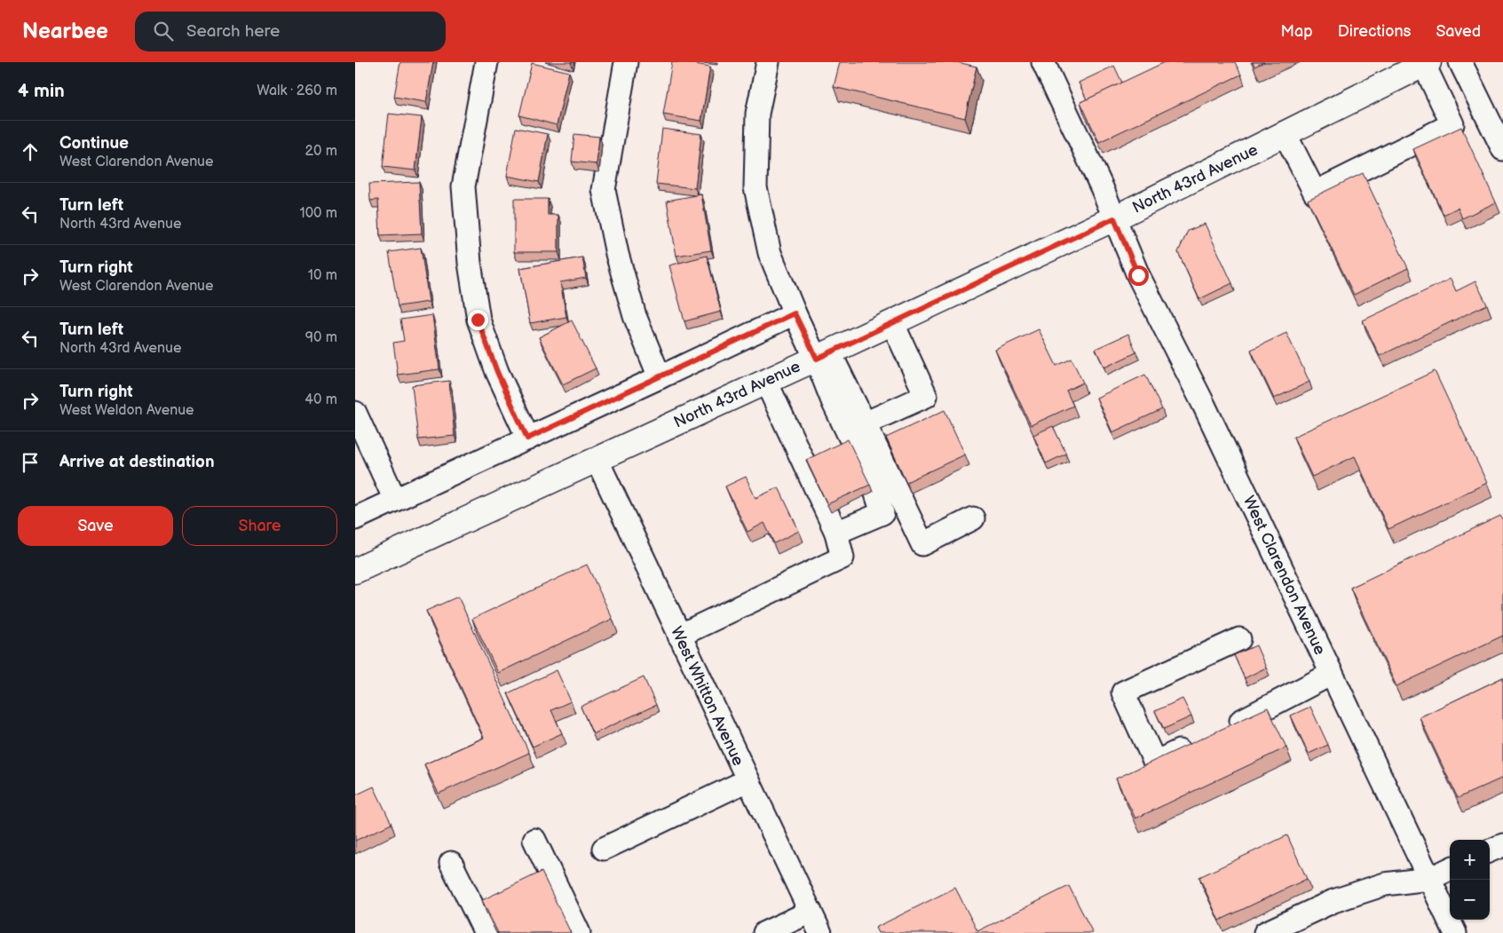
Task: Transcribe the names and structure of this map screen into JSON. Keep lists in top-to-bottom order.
{
  "streets": {
    "main road": ["North 43rd Avenue"],
    "street": ["West Clarendon Avenue", "West Whitton Avenue"]
  },
  "crossings": [
    ["North 43rd Avenue", "West Clarendon Avenue"],
    ["North 43rd Avenue", "West Whitton Avenue"]
  ],
  "page": {
    "header": "Nearbee",
    "search": "Search here",
    "nav": ["Map", "Directions", "Saved"],
    "heading": ["4 min", "Walk · 260 m"],
    "list": [
      ["Continue", "West Clarendon Avenue", "20 m"],
      ["Turn left", "North 43rd Avenue", "100 m"],
      ["Turn right", "West Clarendon Avenue", "10 m"],
      ["Turn left", "North 43rd Avenue", "90 m"],
      ["Turn right", "West Weldon Avenue", "40 m"],
      "Arrive at destination"
    ],
    "buttons": ["Save", "Share"],
    "map_buttons": ["+", "−"]
  }
}
